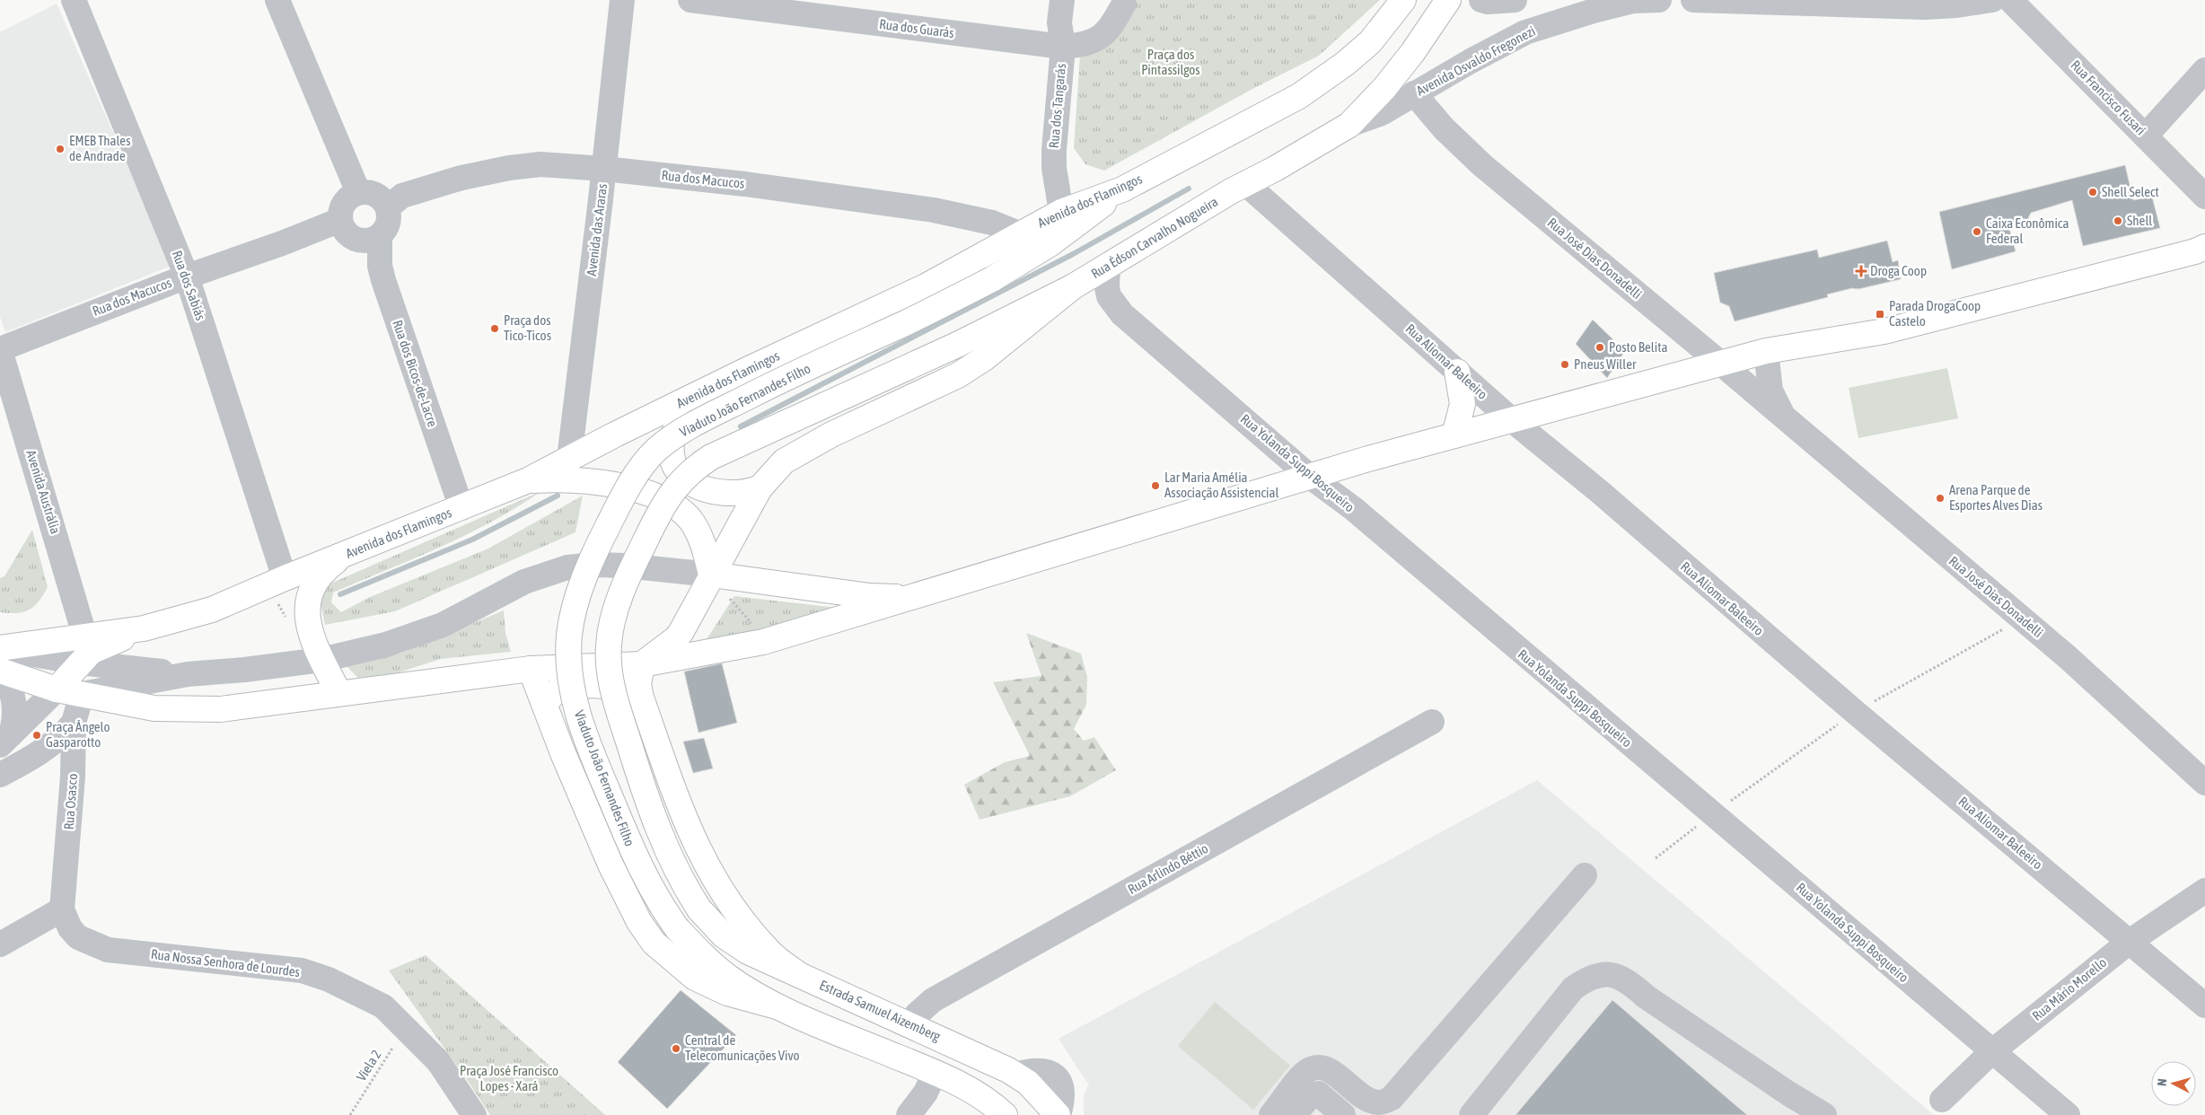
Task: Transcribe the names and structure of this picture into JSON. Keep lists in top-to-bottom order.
{
  "streets": {
    "main road": [
      "Avenida dos Flamingos",
      "Rua Édson Carvalho Nogueira",
      "Viaduto João Fernandes Filho",
      "Estrada Samuel Aizemberg"
    ],
    "street": [
      "Rua dos Guarás",
      "Avenida Osvaldo Fregonezi",
      "Rua Francisco Fusari",
      "Rua dos Tangarás",
      "Rua dos Macucos",
      "Avenida das Araras",
      "Rua José Dias Donadelli",
      "Rua dos Sabiás",
      "Rua Aliomar Baleeiro",
      "Rua dos Bicos-de-Lacre",
      "Rua Yolanda Suppi Bosqueiro",
      "Avenida Austrália",
      "Rua Osasco",
      "Rua Arlindo Béttio",
      "Rua Nossa Senhora de Lourdes",
      "Rua Mário Morello"
    ],
    "path": ["Viela 2"]
  },
  "crossings": [
    ["Rua dos Guarás", "Rua dos Tangarás"],
    ["Avenida Osvaldo Fregonezi", "Rua Édson Carvalho Nogueira"],
    ["Avenida Osvaldo Fregonezi", "Rua José Dias Donadelli"],
    ["Rua dos Tangarás", "Avenida dos Flamingos"],
    ["Rua dos Macucos", "Avenida dos Flamingos"],
    ["Rua dos Macucos", "Avenida das Araras"],
    ["Rua dos Macucos", "Rua dos Sabiás"],
    ["Rua dos Macucos", "Rua dos Bicos-de-Lacre"],
    ["Rua dos Macucos", "Avenida Austrália"],
    ["Avenida dos Flamingos", "Avenida das Araras"],
    ["Avenida dos Flamingos", "Rua dos Sabiás"],
    ["Avenida dos Flamingos", "Rua dos Bicos-de-Lacre"],
    ["Avenida dos Flamingos", "Viaduto João Fernandes Filho"],
    ["Avenida dos Flamingos", "Avenida Austrália"],
    ["Rua Édson Carvalho Nogueira", "Rua Aliomar Baleeiro"],
    ["Rua Édson Carvalho Nogueira", "Rua Yolanda Suppi Bosqueiro"],
    ["Rua Édson Carvalho Nogueira", "Estrada Samuel Aizemberg"],
    ["Rua Aliomar Baleeiro", "Rua Mário Morello"],
    ["Rua Yolanda Suppi Bosqueiro", "Rua Mário Morello"],
    ["Rua Osasco", "Rua Nossa Senhora de Lourdes"],
    ["Rua Arlindo Béttio", "Estrada Samuel Aizemberg"],
    ["Rua Nossa Senhora de Lourdes", "Viela 2"]
  ],
  "parks": ["Praça dos Pintassilgos", "Praça José Francisco Lopes - Xará"],
  "places": {
    "other": [
      "EMEB Thales de Andrade",
      "Shell Select",
      "Shell",
      "Caixa Econômica Federal",
      "Praça dos Tico-Ticos",
      "Posto Belita",
      "Pneus Willer",
      "Lar Maria Amélia Associação Assistencial",
      "Arena Parque de Esportes Alves Dias",
      "Praça Ângelo Gasparotto",
      "Central de Telecomunicações Vivo"
    ],
    "health": ["Droga Coop"],
    "transit": ["Parada DrogaCoop Castelo"]
  },
  "north": "left"
}
